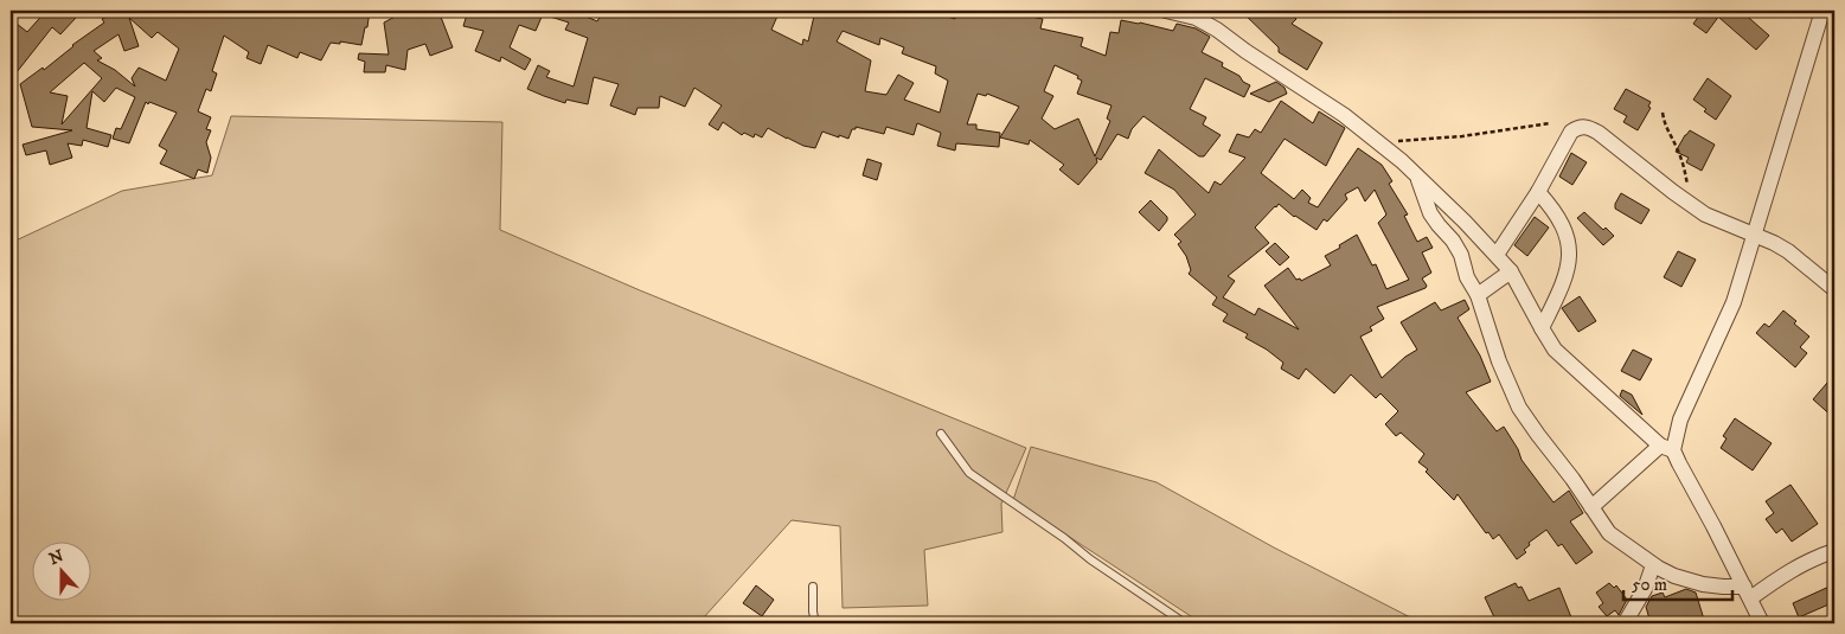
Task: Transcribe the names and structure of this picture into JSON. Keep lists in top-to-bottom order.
{
  "scale_bar": "50 m",
  "north": "top"
}
